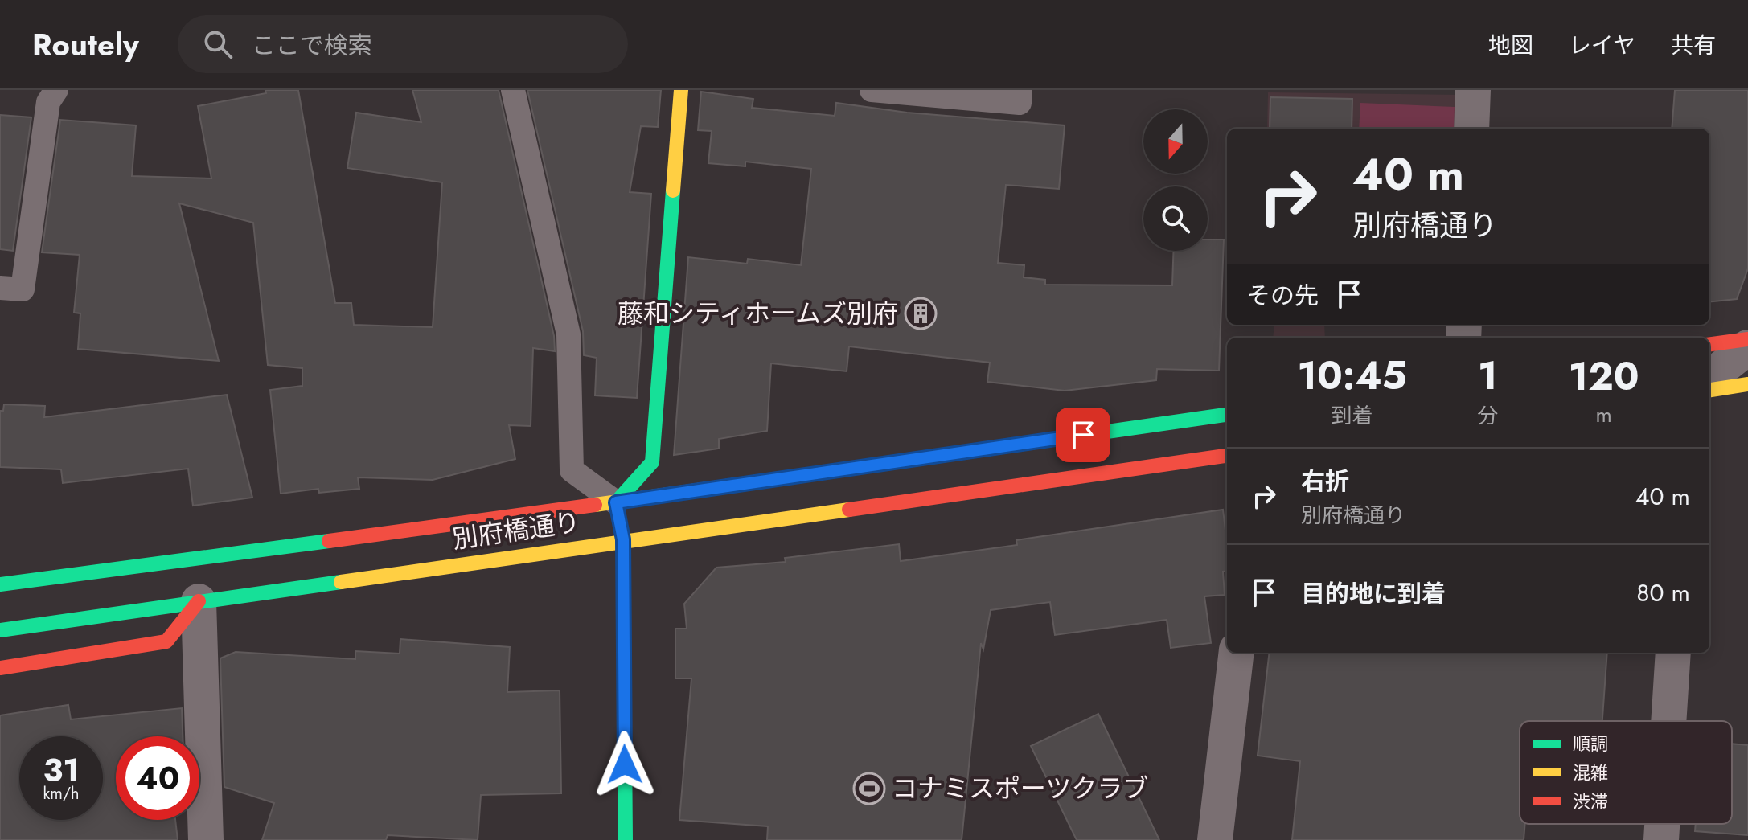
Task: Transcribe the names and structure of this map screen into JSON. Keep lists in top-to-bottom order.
{
  "streets": {
    "main road": ["別府橋通り"]
  },
  "places": {
    "building": ["藤和シティホームズ別府"],
    "sports": ["コナミスポーツクラブ"]
  },
  "legend": ["順調", "混雑", "渋滞"],
  "north": "bottom",
  "page": {
    "header": "Routely",
    "search": "ここで検索",
    "nav": ["地図", "レイヤ", "共有"],
    "turn": ["40 m", "別府橋通り"],
    "then": "その先",
    "eta": [
      "10:45",
      "到着",
      "1",
      "分",
      "120",
      "m"
    ],
    "list": [
      {
        "name": "右折",
        "note": "別府橋通り",
        "value": "40 m"
      },
      {
        "name": "目的地に到着",
        "value": "80 m"
      }
    ],
    "speed": "31 km/h",
    "limit": "40"
  }
}
